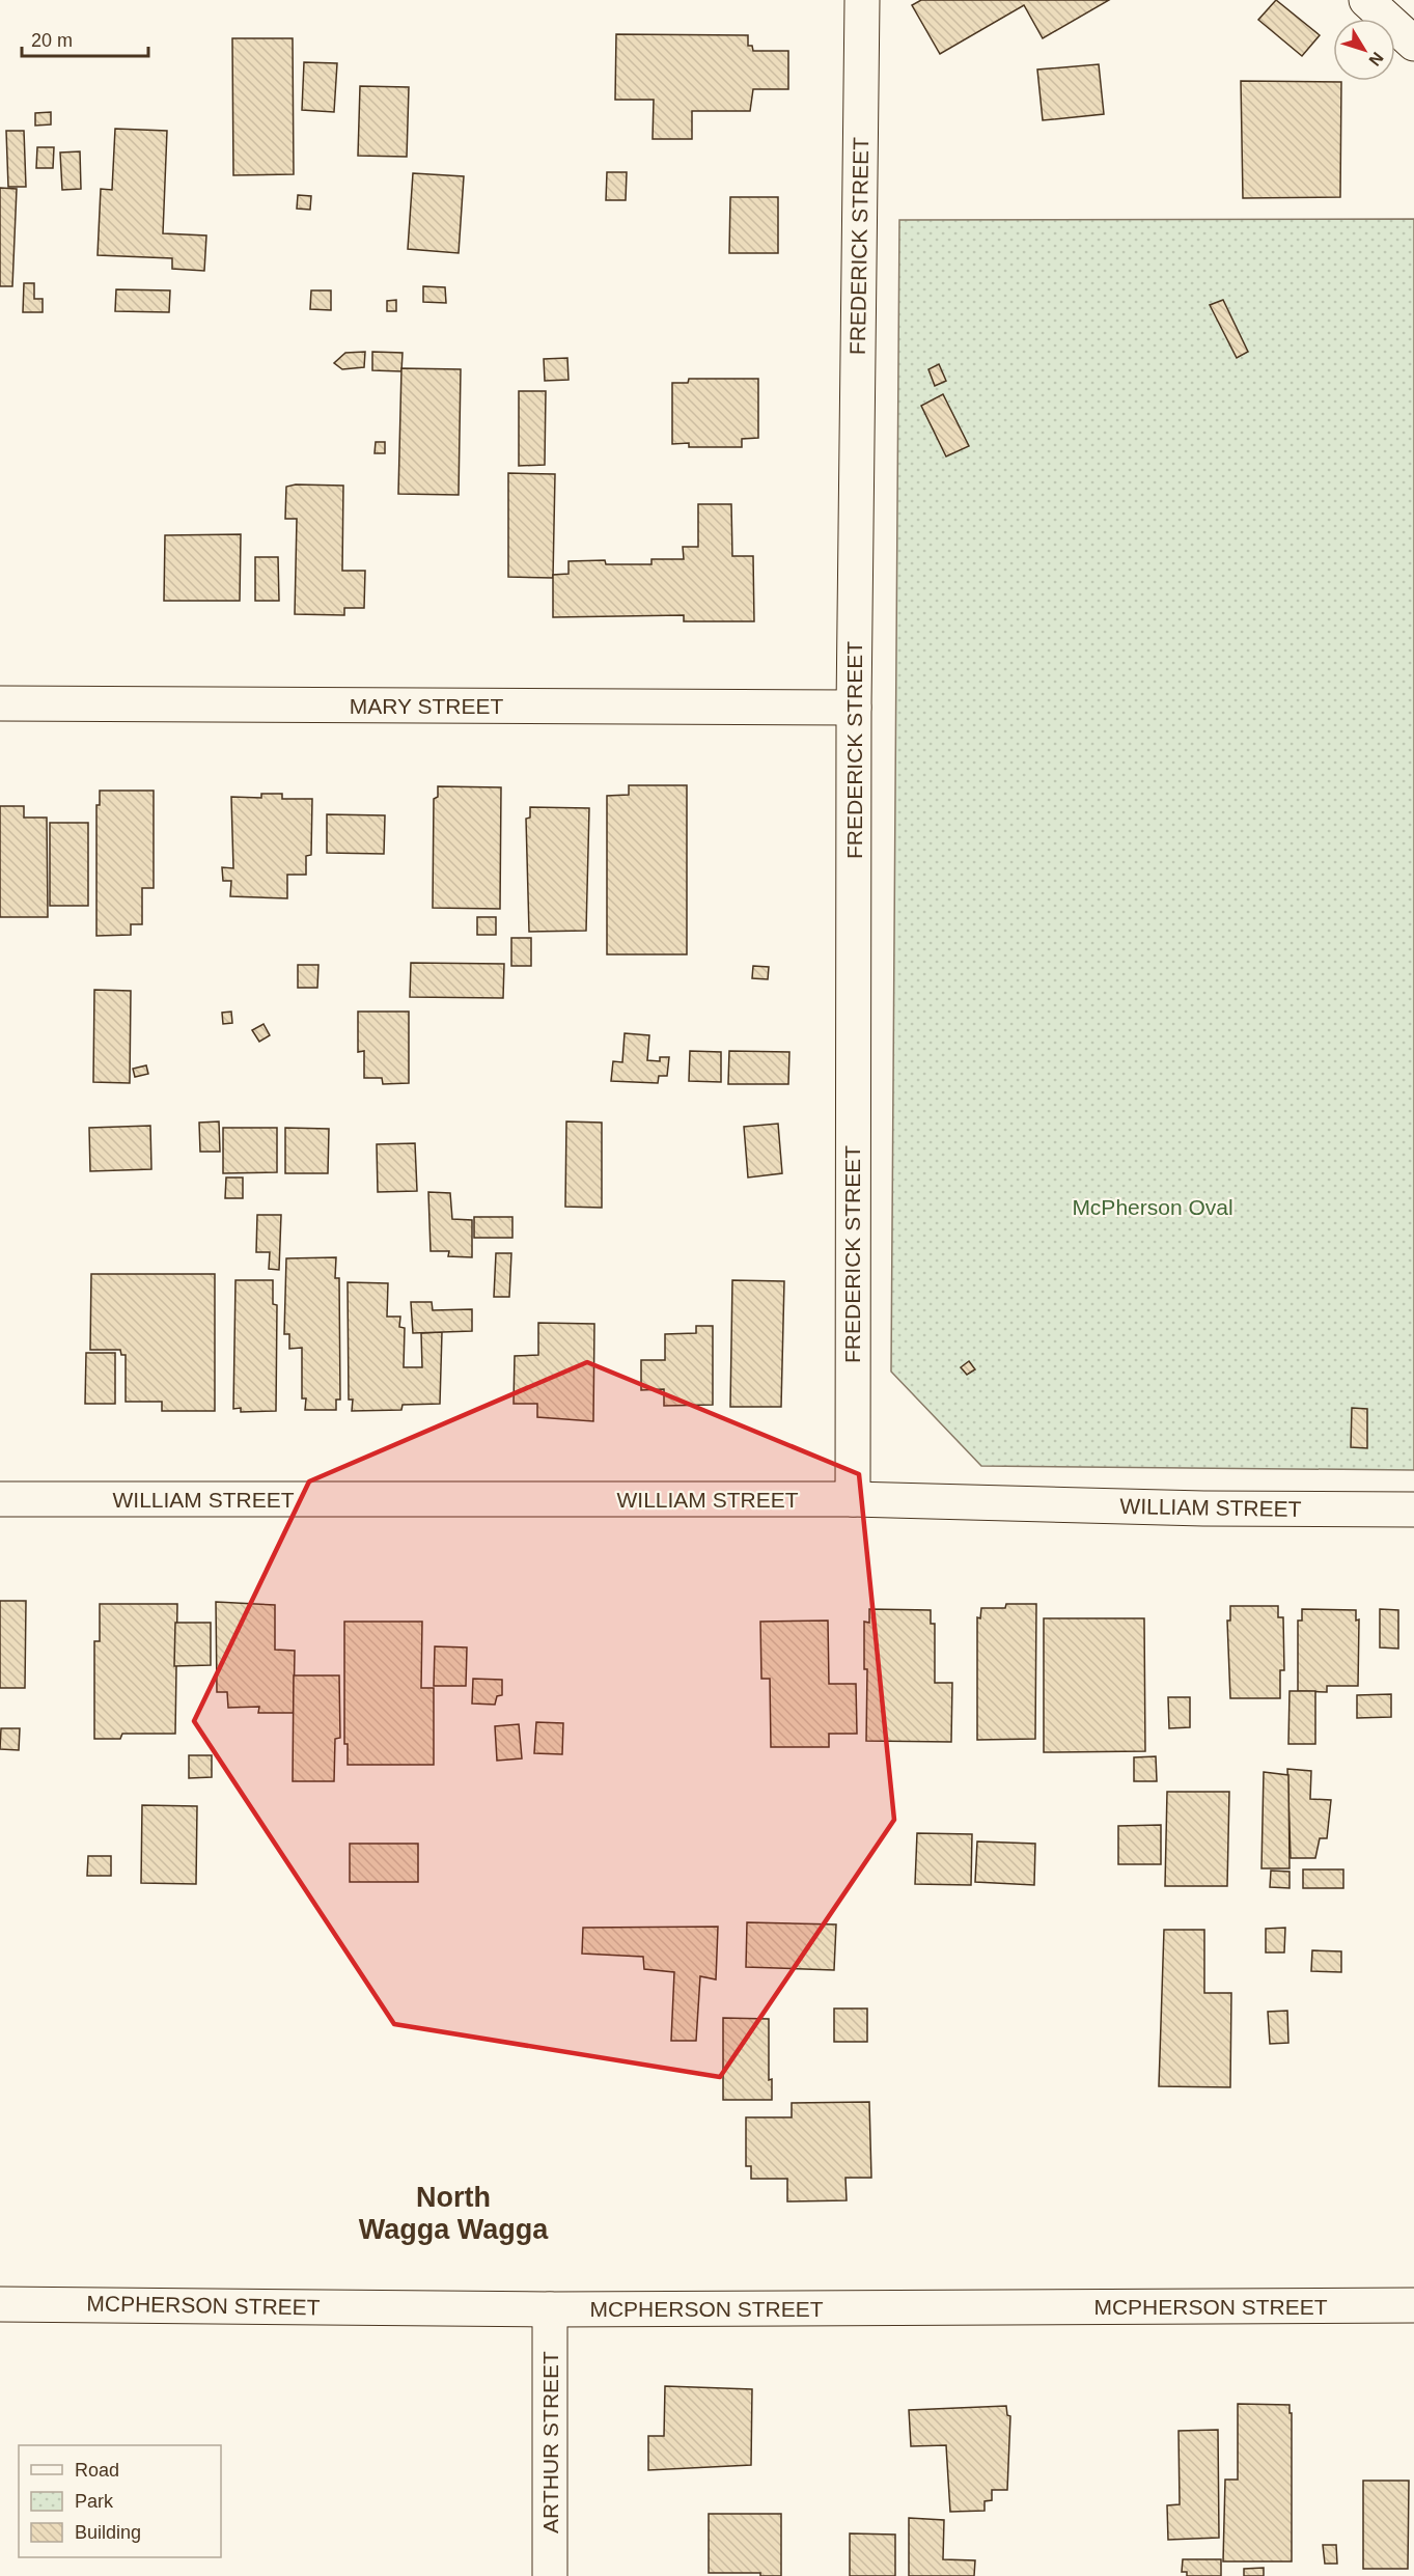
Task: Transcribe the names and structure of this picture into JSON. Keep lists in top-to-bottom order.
{
  "streets": {
    "street": [
      "FREDERICK STREET",
      "MARY STREET",
      "WILLIAM STREET",
      "MCPHERSON STREET",
      "ARTHUR STREET"
    ]
  },
  "crossings": [
    ["FREDERICK STREET", "MARY STREET"],
    ["FREDERICK STREET", "WILLIAM STREET"],
    ["MCPHERSON STREET", "ARTHUR STREET"]
  ],
  "districts": ["North Wagga Wagga"],
  "parks": ["McPherson Oval"],
  "legend": ["Road", "Park", "Building"],
  "scale_bar": "20 m",
  "north": "bottom right"
}
